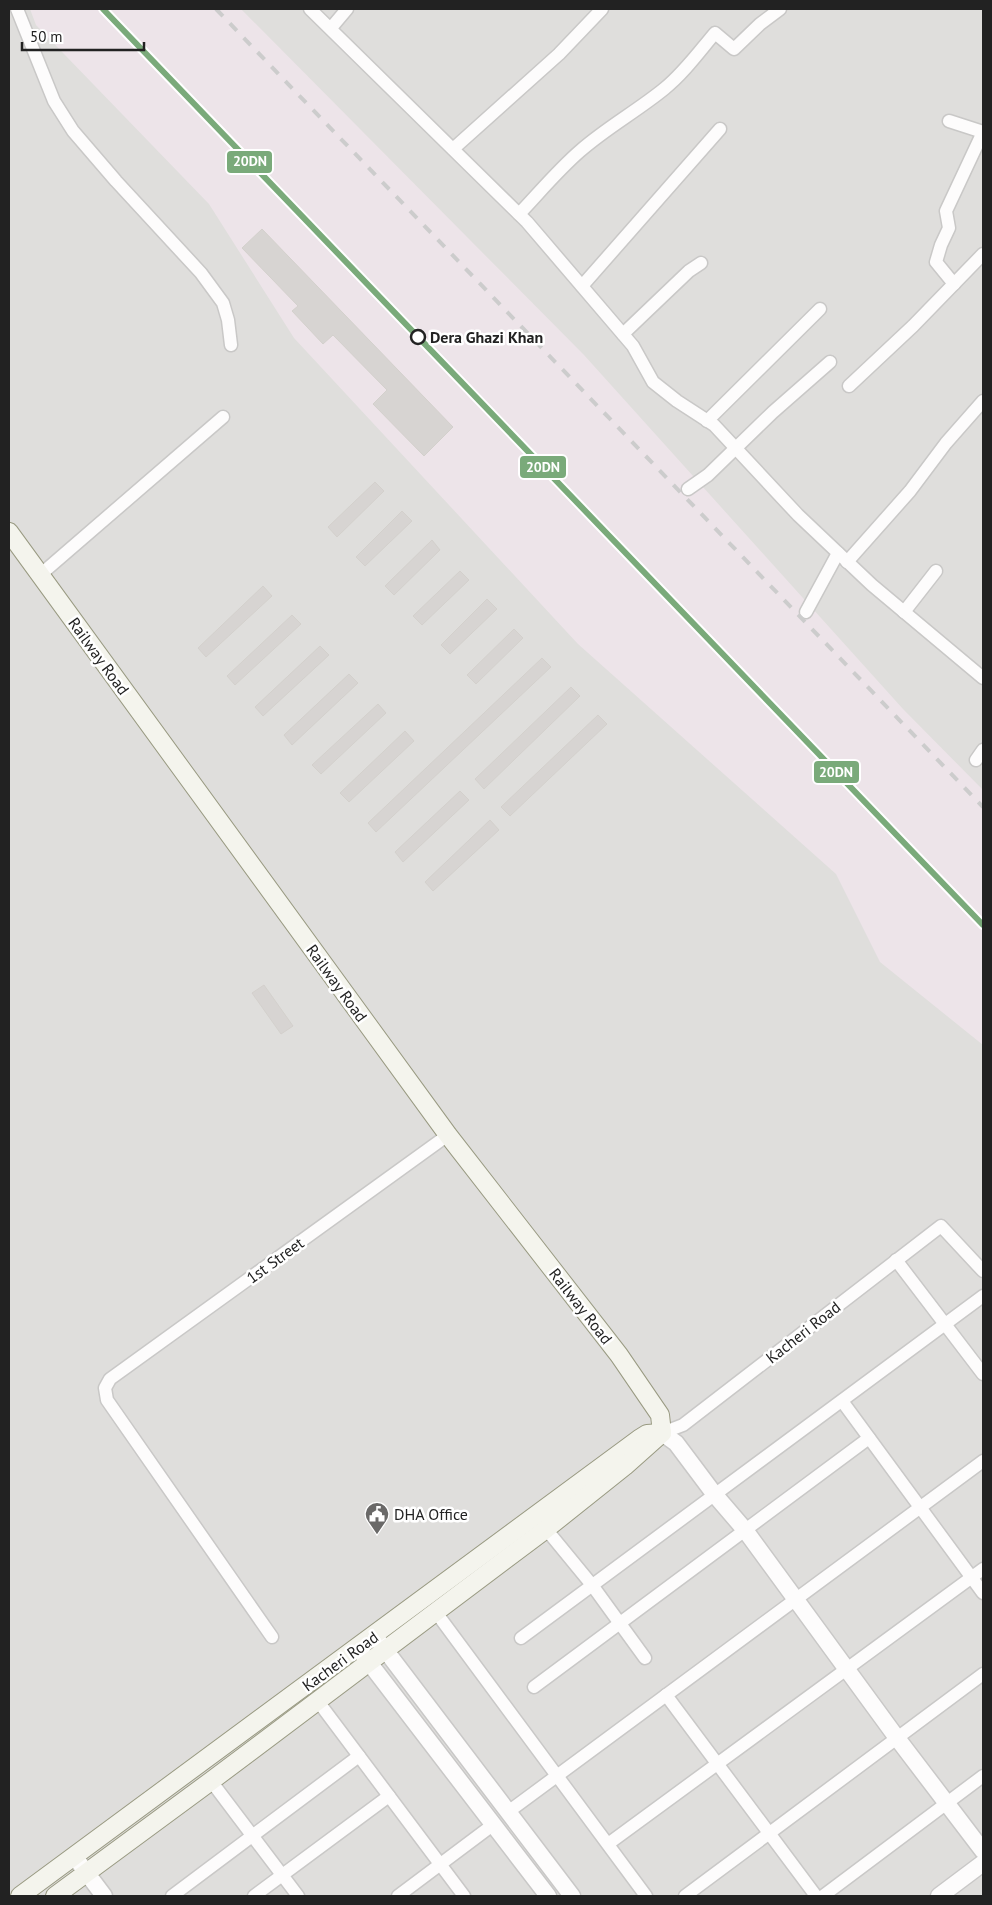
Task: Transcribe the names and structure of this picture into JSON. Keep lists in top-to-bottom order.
{
  "streets": {
    "main road": ["Railway Road", "Kacheri Road"],
    "street": ["1st Street"]
  },
  "crossings": [
    ["Railway Road", "1st Street"],
    ["Railway Road", "Kacheri Road"]
  ],
  "places": {
    "other": ["Dera Ghazi Khan"],
    "public building": ["DHA Office"]
  },
  "lines": ["transit line 20DN"],
  "scale_bar": "50 m"
}
